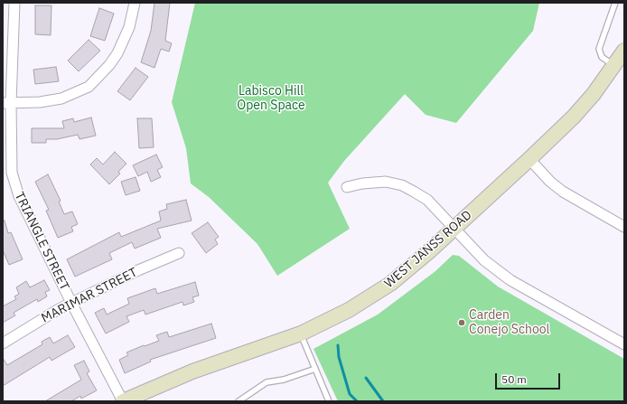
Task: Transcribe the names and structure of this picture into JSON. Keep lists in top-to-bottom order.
{
  "streets": {
    "main road": ["WEST JANSS ROAD"],
    "street": ["TRIANGLE STREET", "MARIMAR STREET"]
  },
  "crossings": [
    ["TRIANGLE STREET", "WEST JANSS ROAD"],
    ["TRIANGLE STREET", "MARIMAR STREET"]
  ],
  "parks": ["Labisco Hill Open Space"],
  "places": ["Carden Conejo School"],
  "scale_bar": "50 m"
}
